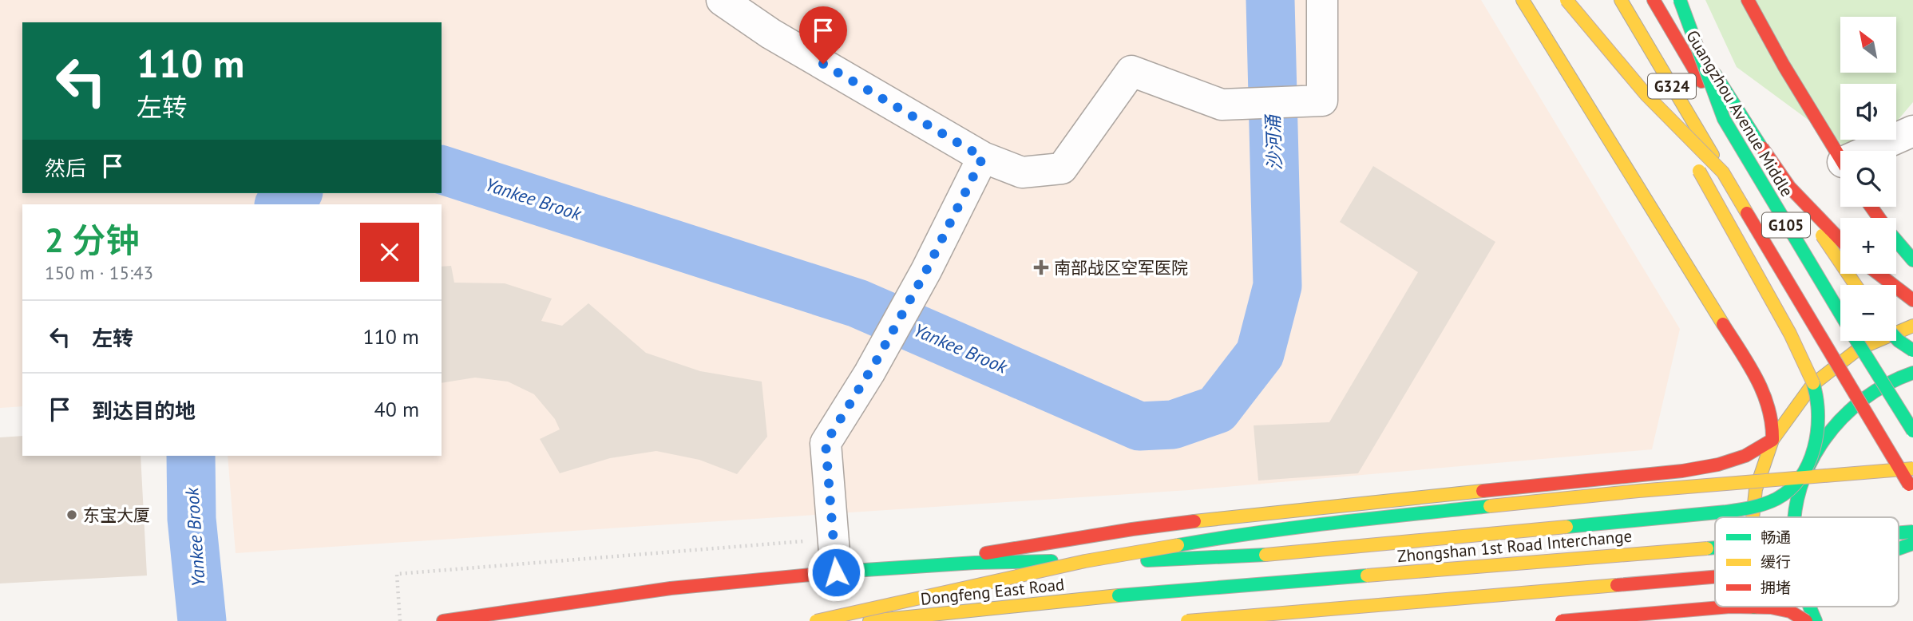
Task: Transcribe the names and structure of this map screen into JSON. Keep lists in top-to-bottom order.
{
  "streets": {
    "main road": [
      "G324",
      "Guangzhou Avenue Middle",
      "G105",
      "Zhongshan 1st Road Interchange",
      "Dongfeng East Road"
    ]
  },
  "crossings": [
    ["G324", "G105"],
    ["Guangzhou Avenue Middle", "G105"],
    ["Zhongshan 1st Road Interchange", "Dongfeng East Road"]
  ],
  "water": ["沙河涌", "Yankee Brook"],
  "places": {
    "health": ["南部战区空军医院"],
    "other": ["东宝大厦"]
  },
  "legend": ["畅通", "缓行", "拥堵"],
  "north": "top left",
  "page": {
    "map_buttons": ["+", "−"],
    "turn": ["110 m", "左转"],
    "then": "然后",
    "heading": ["2 分钟", "150 m · 15:43"],
    "list": [
      {
        "name": "左转",
        "value": "110 m"
      },
      {
        "name": "到达目的地",
        "value": "40 m"
      }
    ]
  }
}
